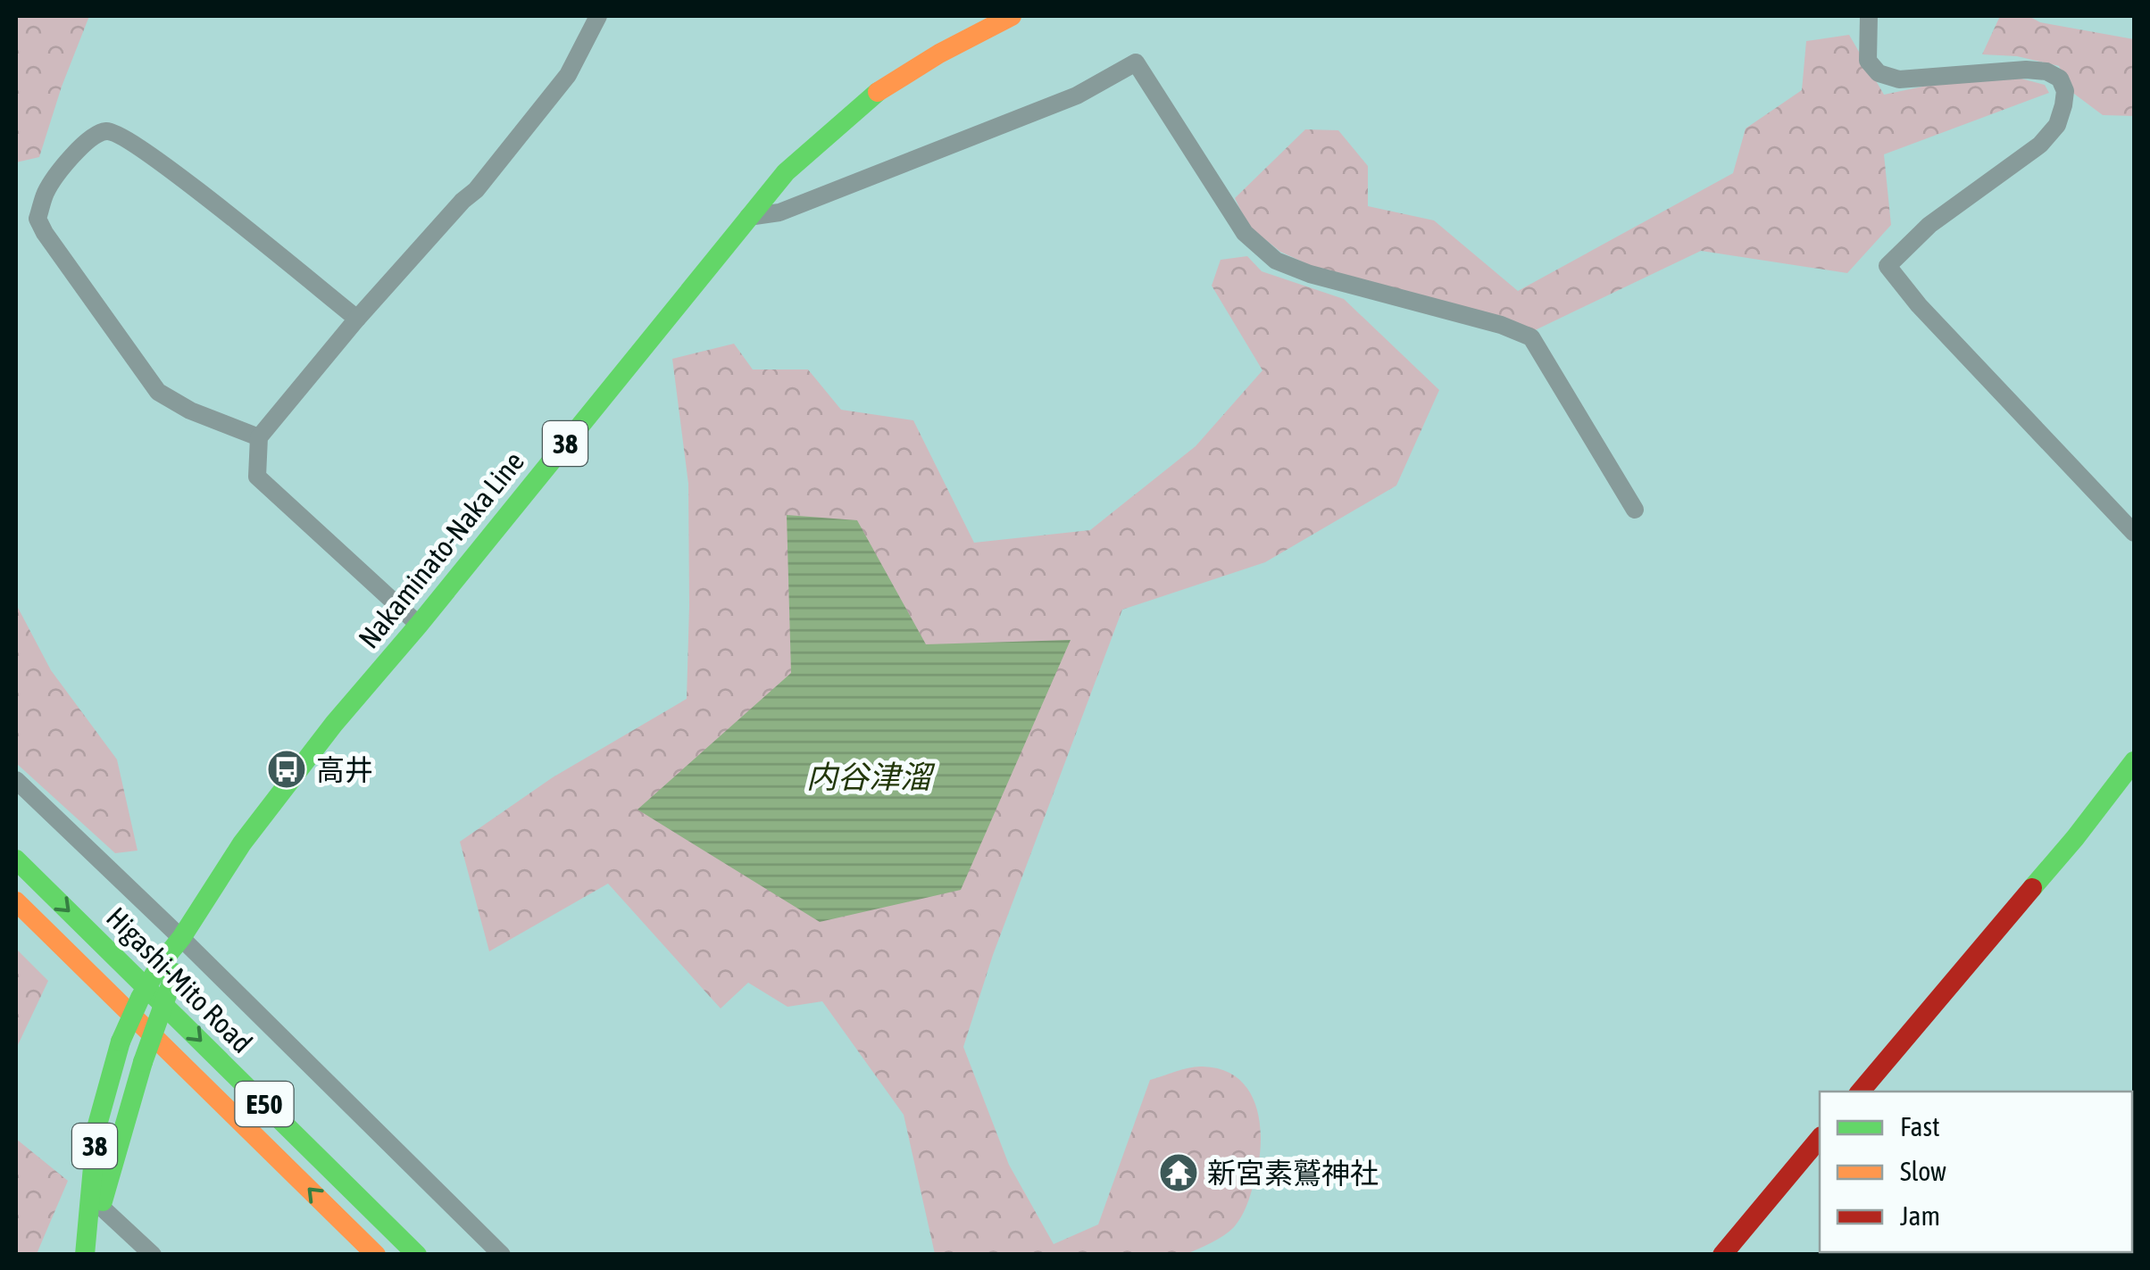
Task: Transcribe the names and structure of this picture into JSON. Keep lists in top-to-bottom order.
{
  "streets": {
    "main road": [
      "38",
      "Nakaminato-Naka Line",
      "Higashi-Mito Road",
      "E50"
    ]
  },
  "water": ["内谷津溜"],
  "places": {
    "bus stop": ["高井"],
    "temple": ["新宮素鷲神社"]
  },
  "legend": ["Fast", "Slow", "Jam"]
}
